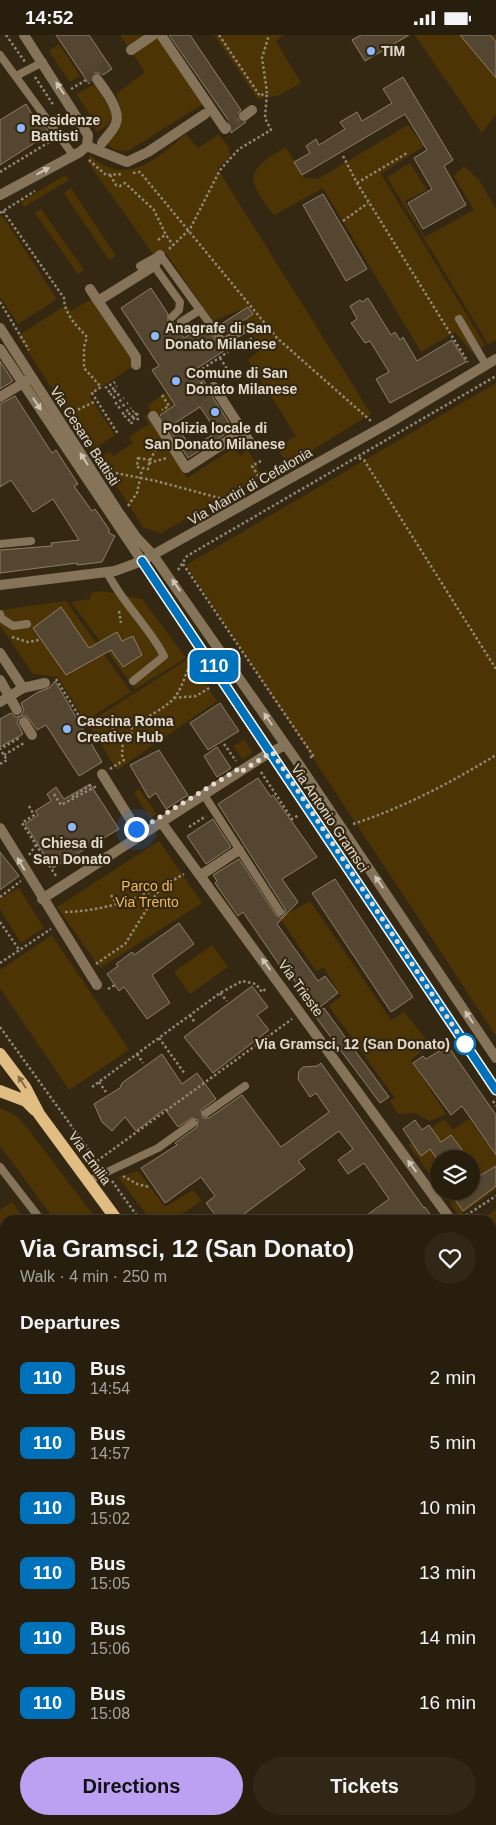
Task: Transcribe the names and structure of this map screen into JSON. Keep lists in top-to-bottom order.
{
  "streets": {
    "main road": ["Via Emilia"],
    "street": [
      "Via Cesare Battisti",
      "Via Martiri di Cefalonia",
      "Via Antonio Gramsci",
      "Via Trieste"
    ]
  },
  "crossings": [
    ["Via Cesare Battisti", "Via Martiri di Cefalonia"],
    ["Via Cesare Battisti", "Via Antonio Gramsci"],
    ["Via Martiri di Cefalonia", "Via Antonio Gramsci"]
  ],
  "one_way": ["Via Trieste"],
  "parks": ["Parco di Via Trento"],
  "places": [
    "TIM",
    "Residenze Battisti",
    "Anagrafe di San Donato Milanese",
    "Comune di San Donato Milanese",
    "Polizia locale di San Donato Milanese",
    "Cascina Roma Creative Hub",
    "Chiesa di San Donato",
    "Via Gramsci, 12 (San Donato)"
  ],
  "lines": ["bus line 110"],
  "page": {
    "status": "14:52",
    "on_map": "110",
    "heading": [
      ["Via Gramsci, 12 (San Donato)", "Walk · 4 min · 250 m"],
      "Departures"
    ],
    "list": [
      {
        "mark": "110",
        "name": "Bus",
        "note": "14:54",
        "value": "2 min"
      },
      {
        "mark": "110",
        "name": "Bus",
        "note": "14:57",
        "value": "5 min"
      },
      {
        "mark": "110",
        "name": "Bus",
        "note": "15:02",
        "value": "10 min"
      },
      {
        "mark": "110",
        "name": "Bus",
        "note": "15:05",
        "value": "13 min"
      },
      {
        "mark": "110",
        "name": "Bus",
        "note": "15:06",
        "value": "14 min"
      },
      {
        "mark": "110",
        "name": "Bus",
        "note": "15:08",
        "value": "16 min"
      }
    ],
    "buttons": ["Directions", "Tickets"]
  }
}
